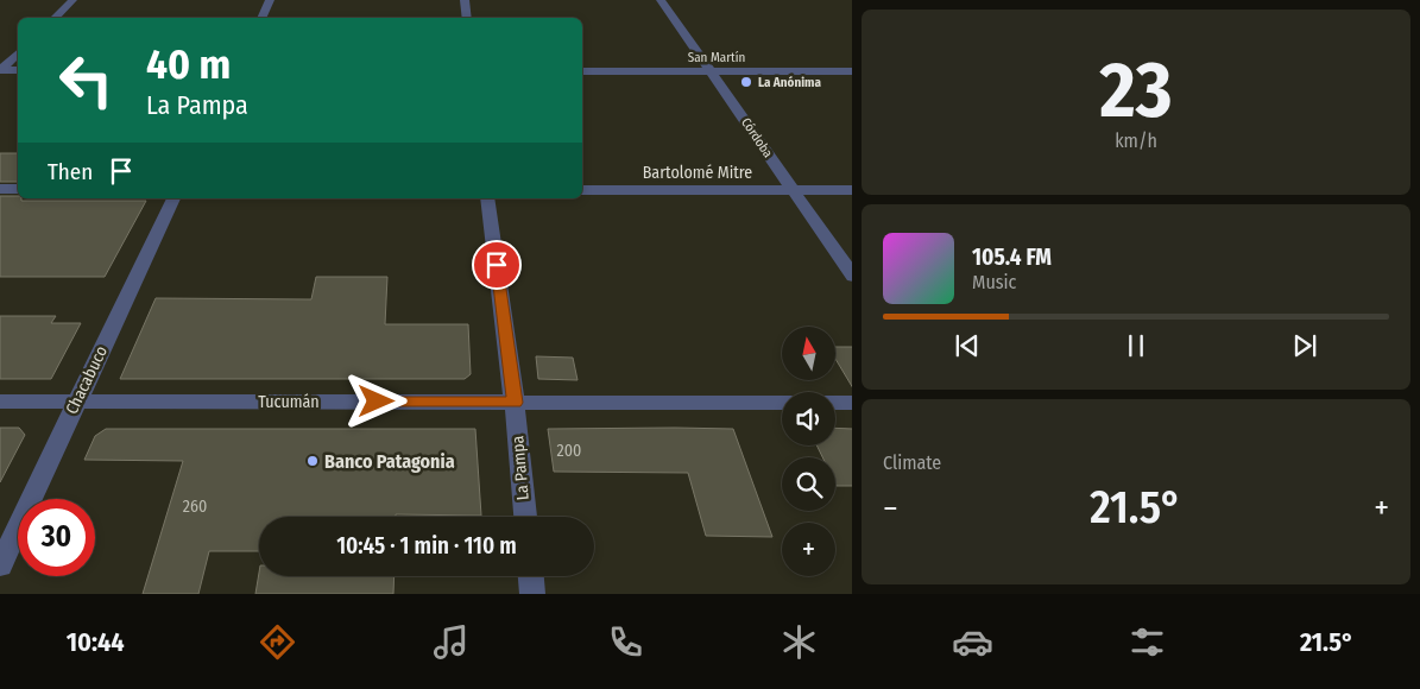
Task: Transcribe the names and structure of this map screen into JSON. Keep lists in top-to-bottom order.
{
  "streets": {
    "street": [
      "San Martín",
      "Córdoba",
      "Bartolomé Mitre",
      "Chacabuco",
      "Tucumán",
      "La Pampa"
    ]
  },
  "crossings": [
    ["San Martín", "Córdoba"],
    ["Córdoba", "Bartolomé Mitre"],
    ["Chacabuco", "Tucumán"],
    ["Tucumán", "La Pampa"]
  ],
  "places": ["La Anónima", "Banco Patagonia"],
  "house_numbers": ["200", "260"],
  "north": "top",
  "page": {
    "tile": [
      ["23", "km/h"],
      "Climate"
    ],
    "turn": ["40 m", "La Pampa"],
    "then": "Then",
    "song": ["105.4 FM", "Music"],
    "map_buttons": "+",
    "heat": ["−", "21.5°", "+"],
    "limit": "30",
    "trip": "10:45 · 1 min · 110 m",
    "tabs": ["10:44", "21.5°"]
  }
}
